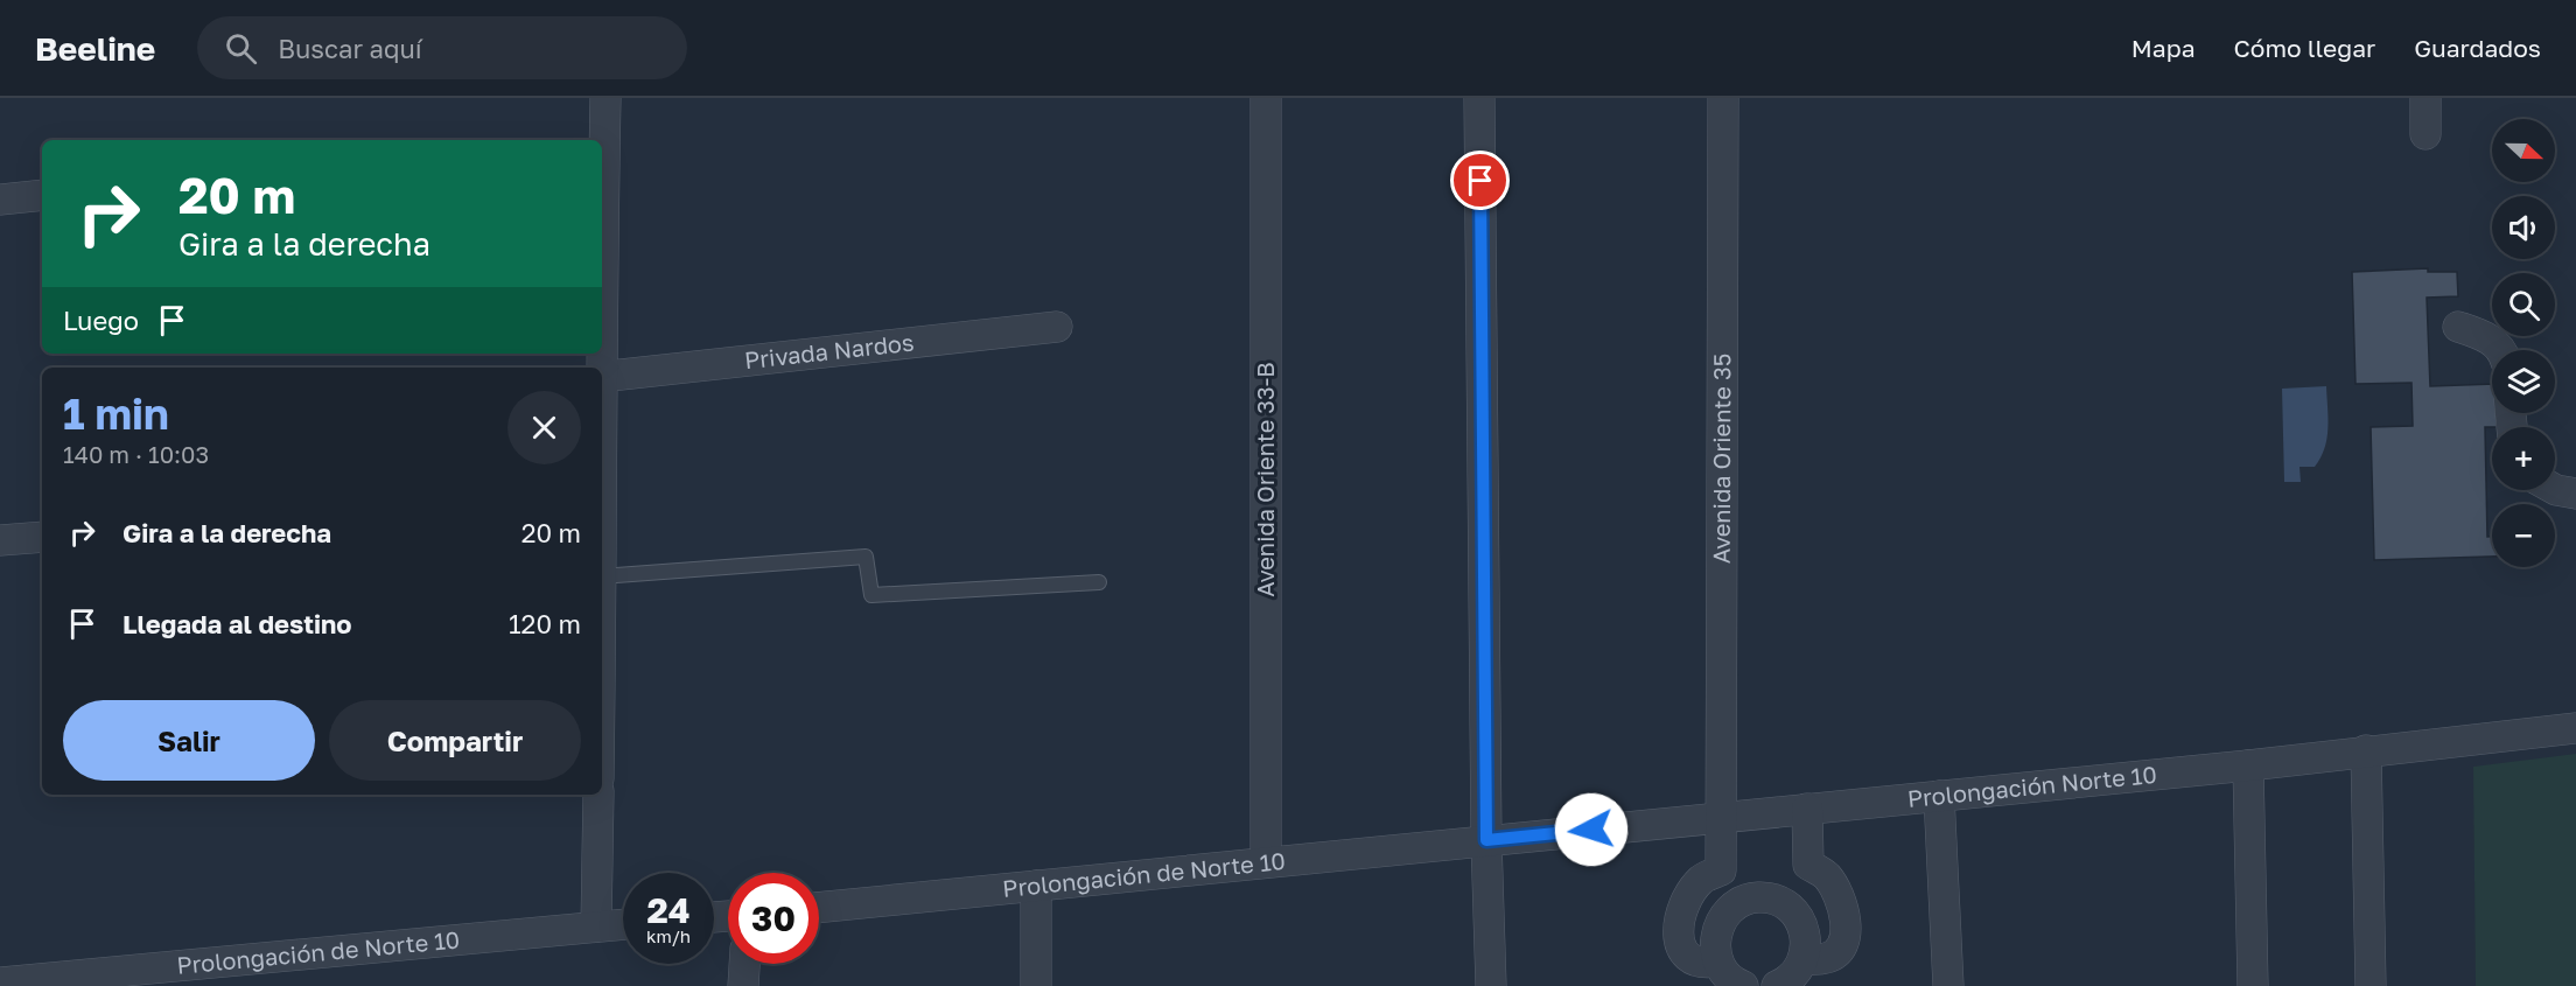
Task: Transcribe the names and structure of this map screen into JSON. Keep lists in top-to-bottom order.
{
  "streets": {
    "street": [
      "Privada Nardos",
      "Avenida Oriente 35",
      "Avenida Oriente 33-B",
      "Prolongación Norte 10",
      "Prolongación de Norte 10"
    ]
  },
  "crossings": [
    ["Avenida Oriente 35", "Prolongación Norte 10"],
    ["Avenida Oriente 33-B", "Prolongación de Norte 10"],
    ["Prolongación Norte 10", "Prolongación de Norte 10"]
  ],
  "north": "right",
  "page": {
    "header": "Beeline",
    "search": "Buscar aquí",
    "nav": ["Mapa", "Cómo llegar", "Guardados"],
    "map_buttons": ["+", "−"],
    "turn": ["20 m", "Gira a la derecha"],
    "then": "Luego",
    "heading": ["1 min", "140 m · 10:03"],
    "list": [
      {
        "name": "Gira a la derecha",
        "value": "20 m"
      },
      {
        "name": "Llegada al destino",
        "value": "120 m"
      }
    ],
    "buttons": ["Salir", "Compartir"],
    "speed": "24 km/h",
    "limit": "30"
  }
}
